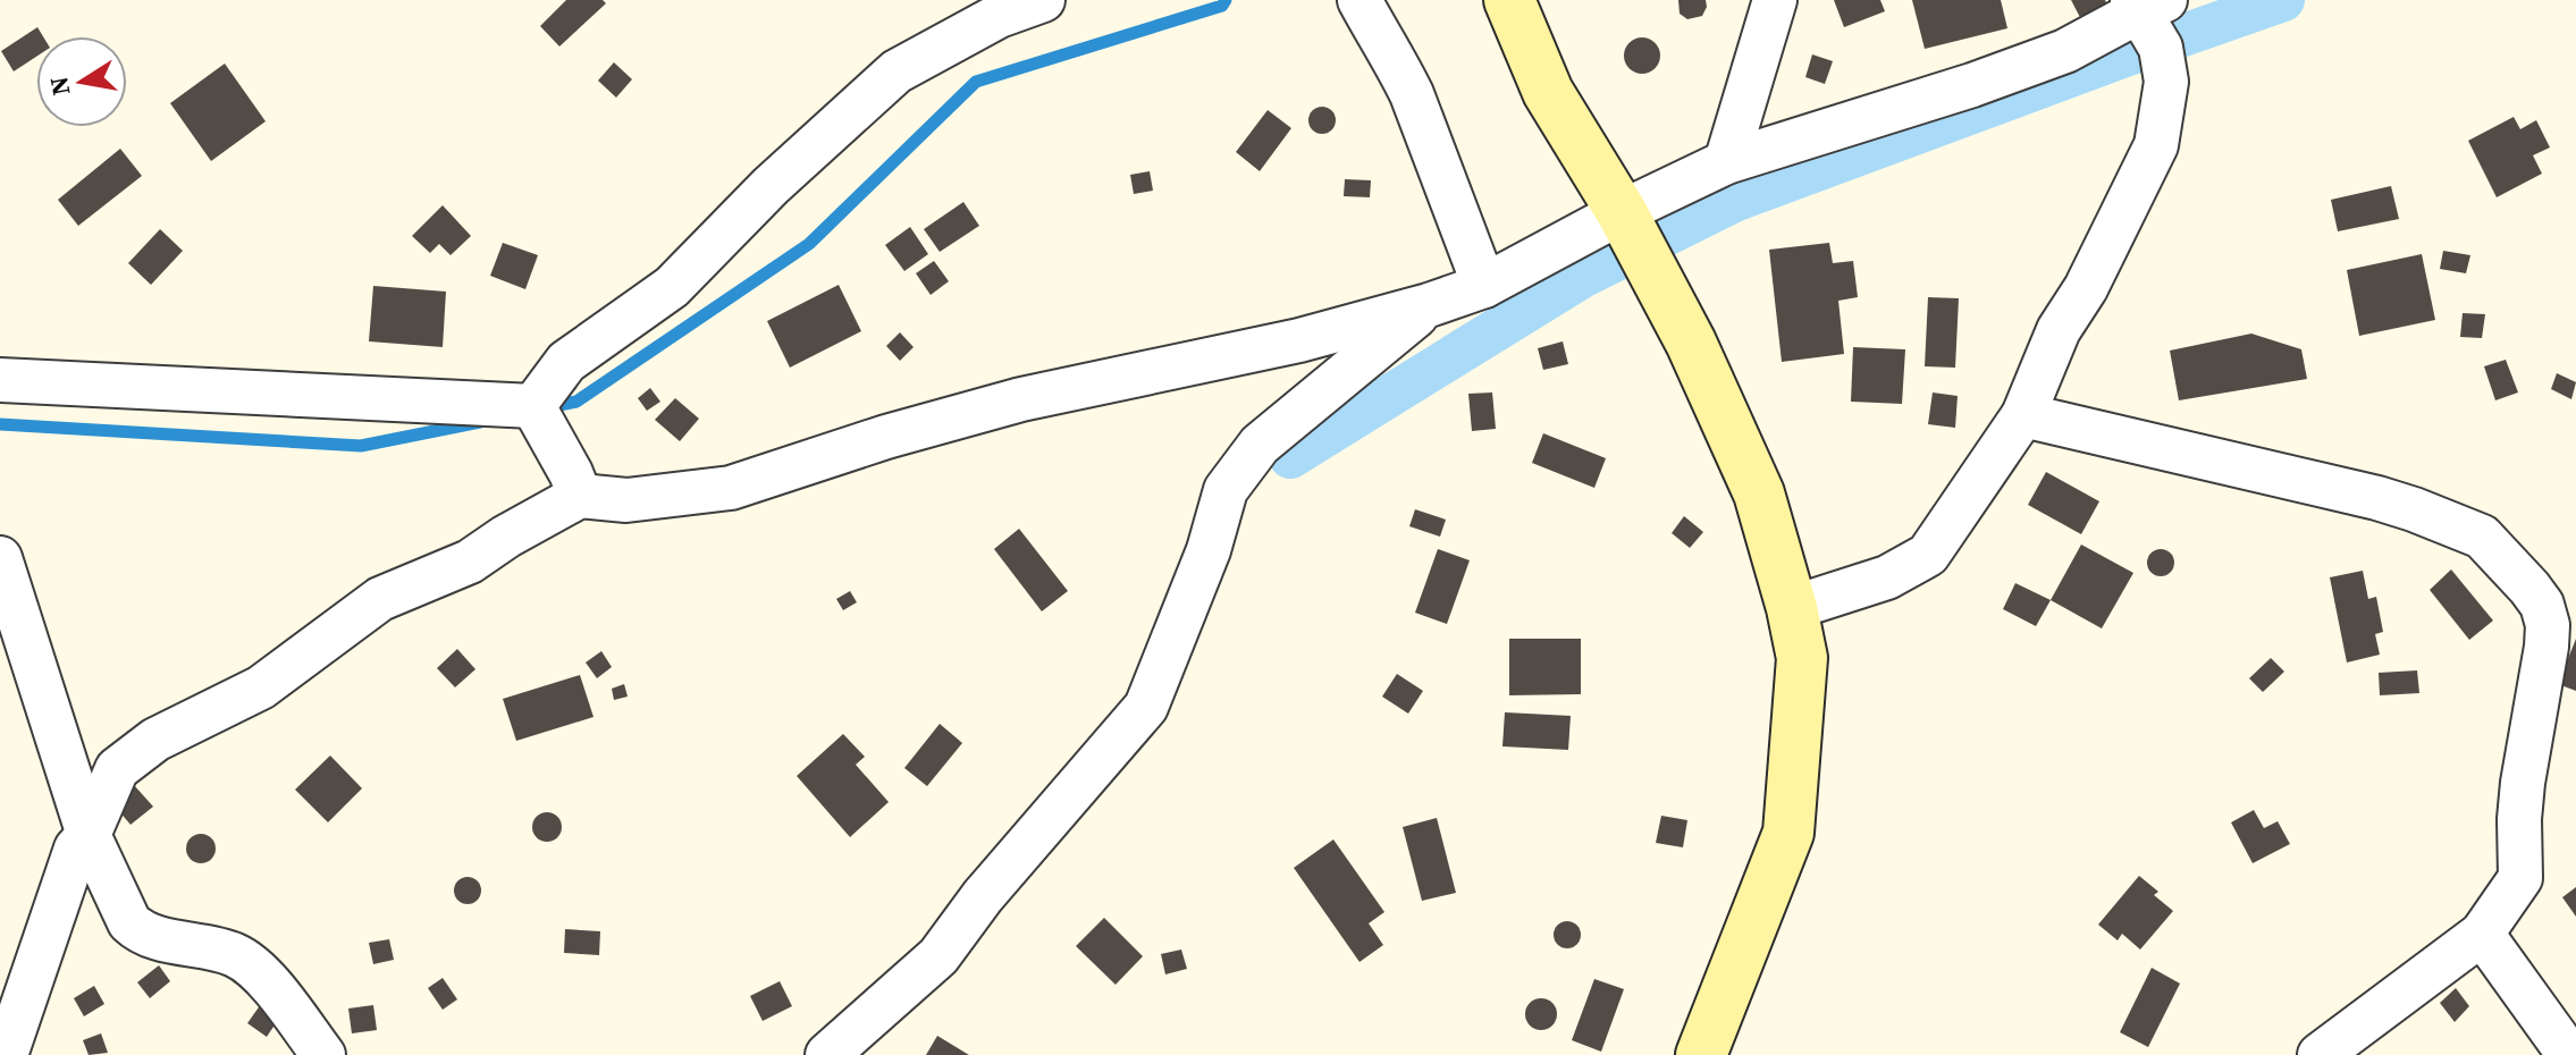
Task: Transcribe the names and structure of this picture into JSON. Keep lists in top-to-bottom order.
{
  "north": "left"
}
